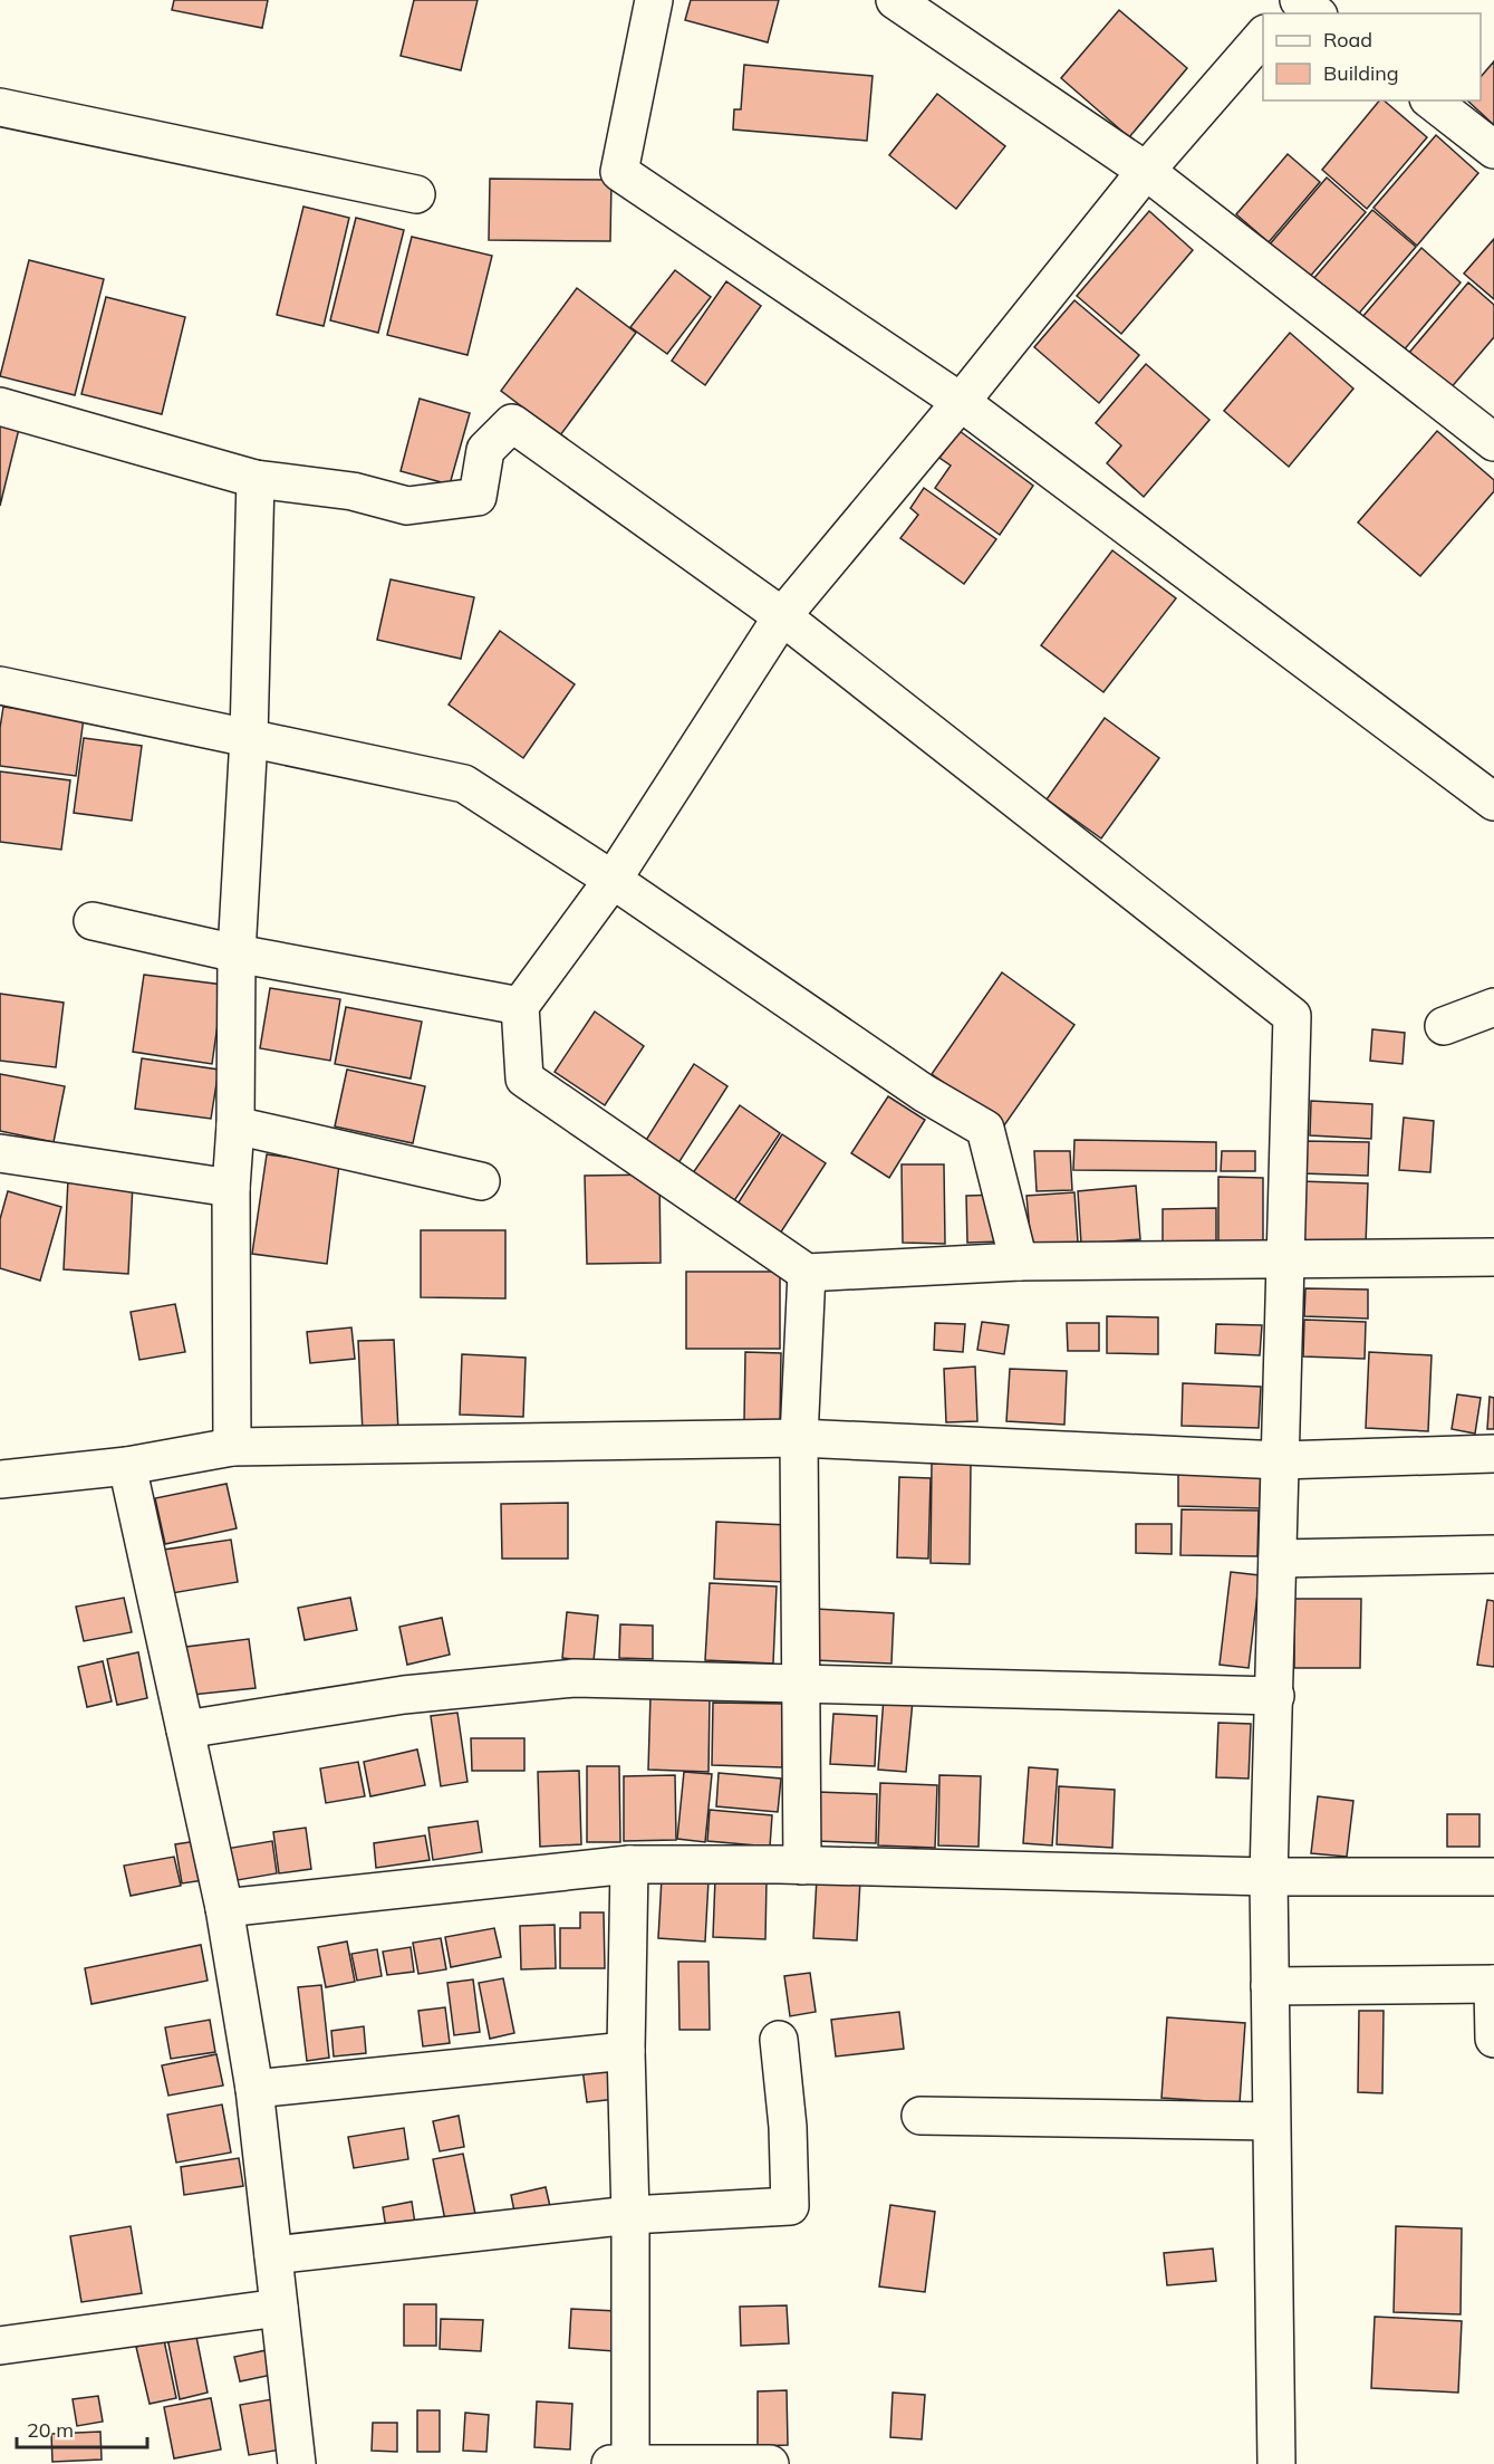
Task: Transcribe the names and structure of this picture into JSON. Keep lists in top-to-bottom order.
{
  "legend": ["Road", "Building"],
  "scale_bar": "20 m"
}
